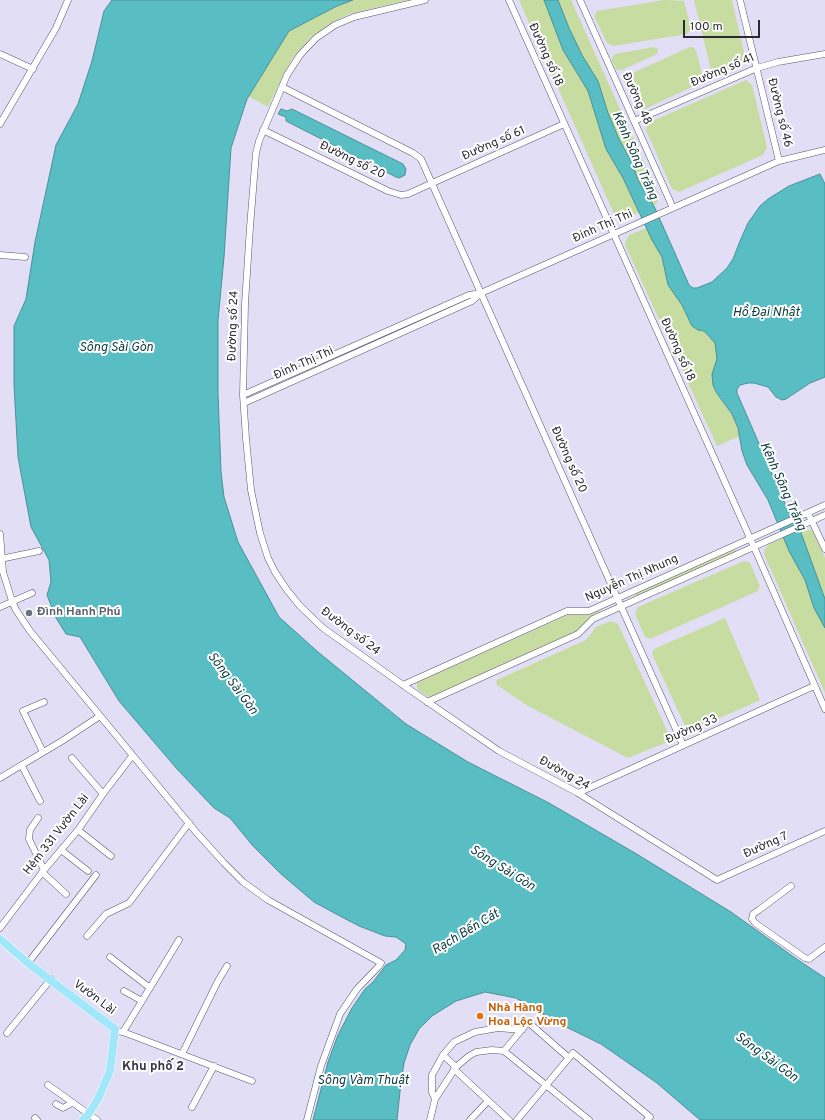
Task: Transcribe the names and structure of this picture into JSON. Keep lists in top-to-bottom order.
{
  "streets": {
    "main road": ["Vườn Lài"],
    "street": [
      "Đường số 18",
      "Đường số 41",
      "Đường 48",
      "Đường số 46",
      "Đường số 61",
      "Đường số 20",
      "Đinh Thị Thi",
      "Đường số 24",
      "Nguyễn Thị Nhung",
      "Đường 33",
      "Đường 24",
      "Hẻm 331 Vườn Lài",
      "Đường 7"
    ]
  },
  "crossings": [
    ["Đường số 18", "Đường số 61"],
    ["Đường số 18", "Đinh Thị Thi"],
    ["Đường số 18", "Nguyễn Thị Nhung"],
    ["Đường số 18", "Đường 33"],
    ["Đường số 41", "Đường 48"],
    ["Đường số 41", "Đường số 46"],
    ["Đường 48", "Đinh Thị Thi"],
    ["Đường số 46", "Đinh Thị Thi"],
    ["Đường số 61", "Đường số 20"],
    ["Đường số 20", "Đinh Thị Thi"],
    ["Đường số 20", "Đường số 24"],
    ["Đường số 20", "Nguyễn Thị Nhung"],
    ["Đường số 20", "Đường 33"],
    ["Đinh Thị Thi", "Đường số 24"],
    ["Đường số 24", "Nguyễn Thị Nhung"],
    ["Đường số 24", "Đường 24"],
    ["Nguyễn Thị Nhung", "Đường 24"],
    ["Đường 33", "Đường 24"],
    ["Đường 24", "Đường 7"]
  ],
  "districts": ["Khu phố 2"],
  "water": [
    "Kênh Sông Trăng",
    "Hồ Đại Nhật",
    "Sông Sài Gòn",
    "Rạch Bến Cát",
    "Sông Vàm Thuật"
  ],
  "places": ["Đình Hanh Phú", "Nhà Hàng Hoa Lộc Vừng"],
  "scale_bar": "100 m"
}
